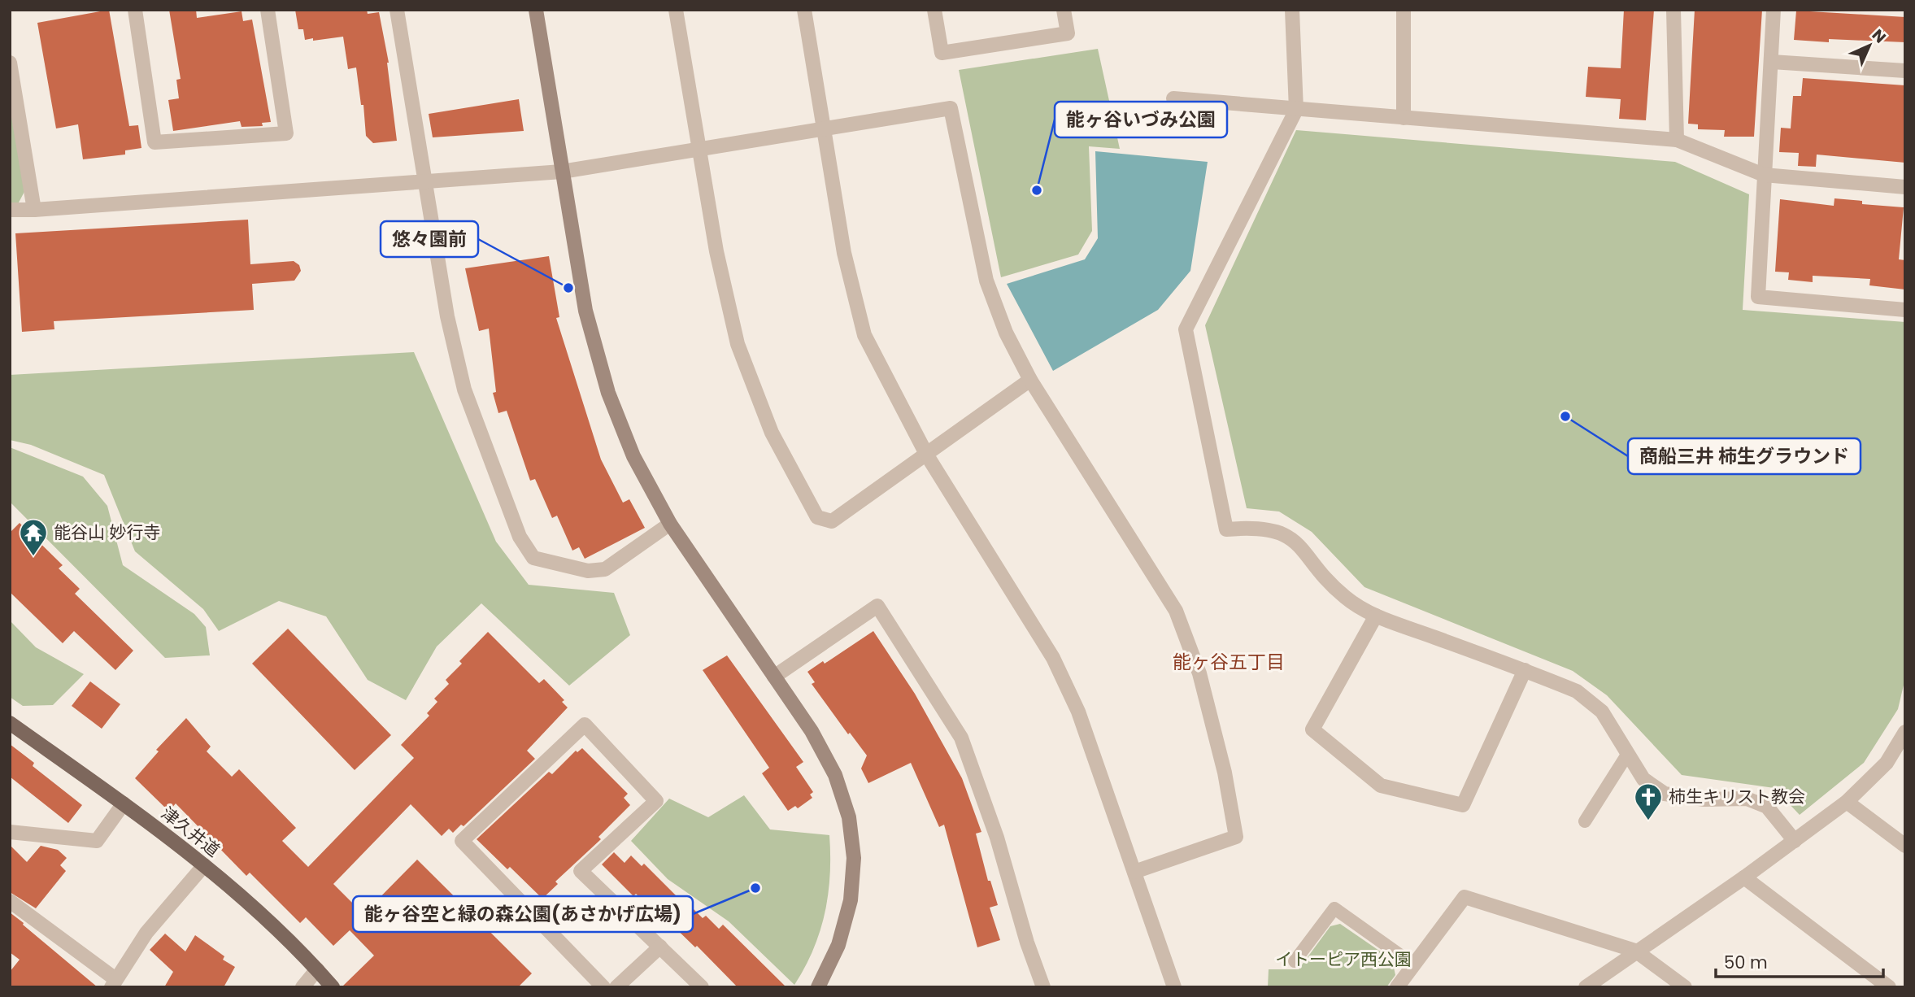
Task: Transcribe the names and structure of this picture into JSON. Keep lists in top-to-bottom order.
{
  "streets": {
    "main road": ["津久井道"]
  },
  "districts": ["能ヶ谷五丁目"],
  "parks": ["イトーピア西公園"],
  "places": {
    "other": [
      "能ヶ谷いづみ公園",
      "悠々園前",
      "商船三井 柿生グラウンド",
      "能ヶ谷空と緑の森公園(あさかげ広場)"
    ],
    "temple": ["能谷山 妙行寺"],
    "church": ["柿生キリスト教会"]
  },
  "scale_bar": "50 m",
  "north": "top right"
}
